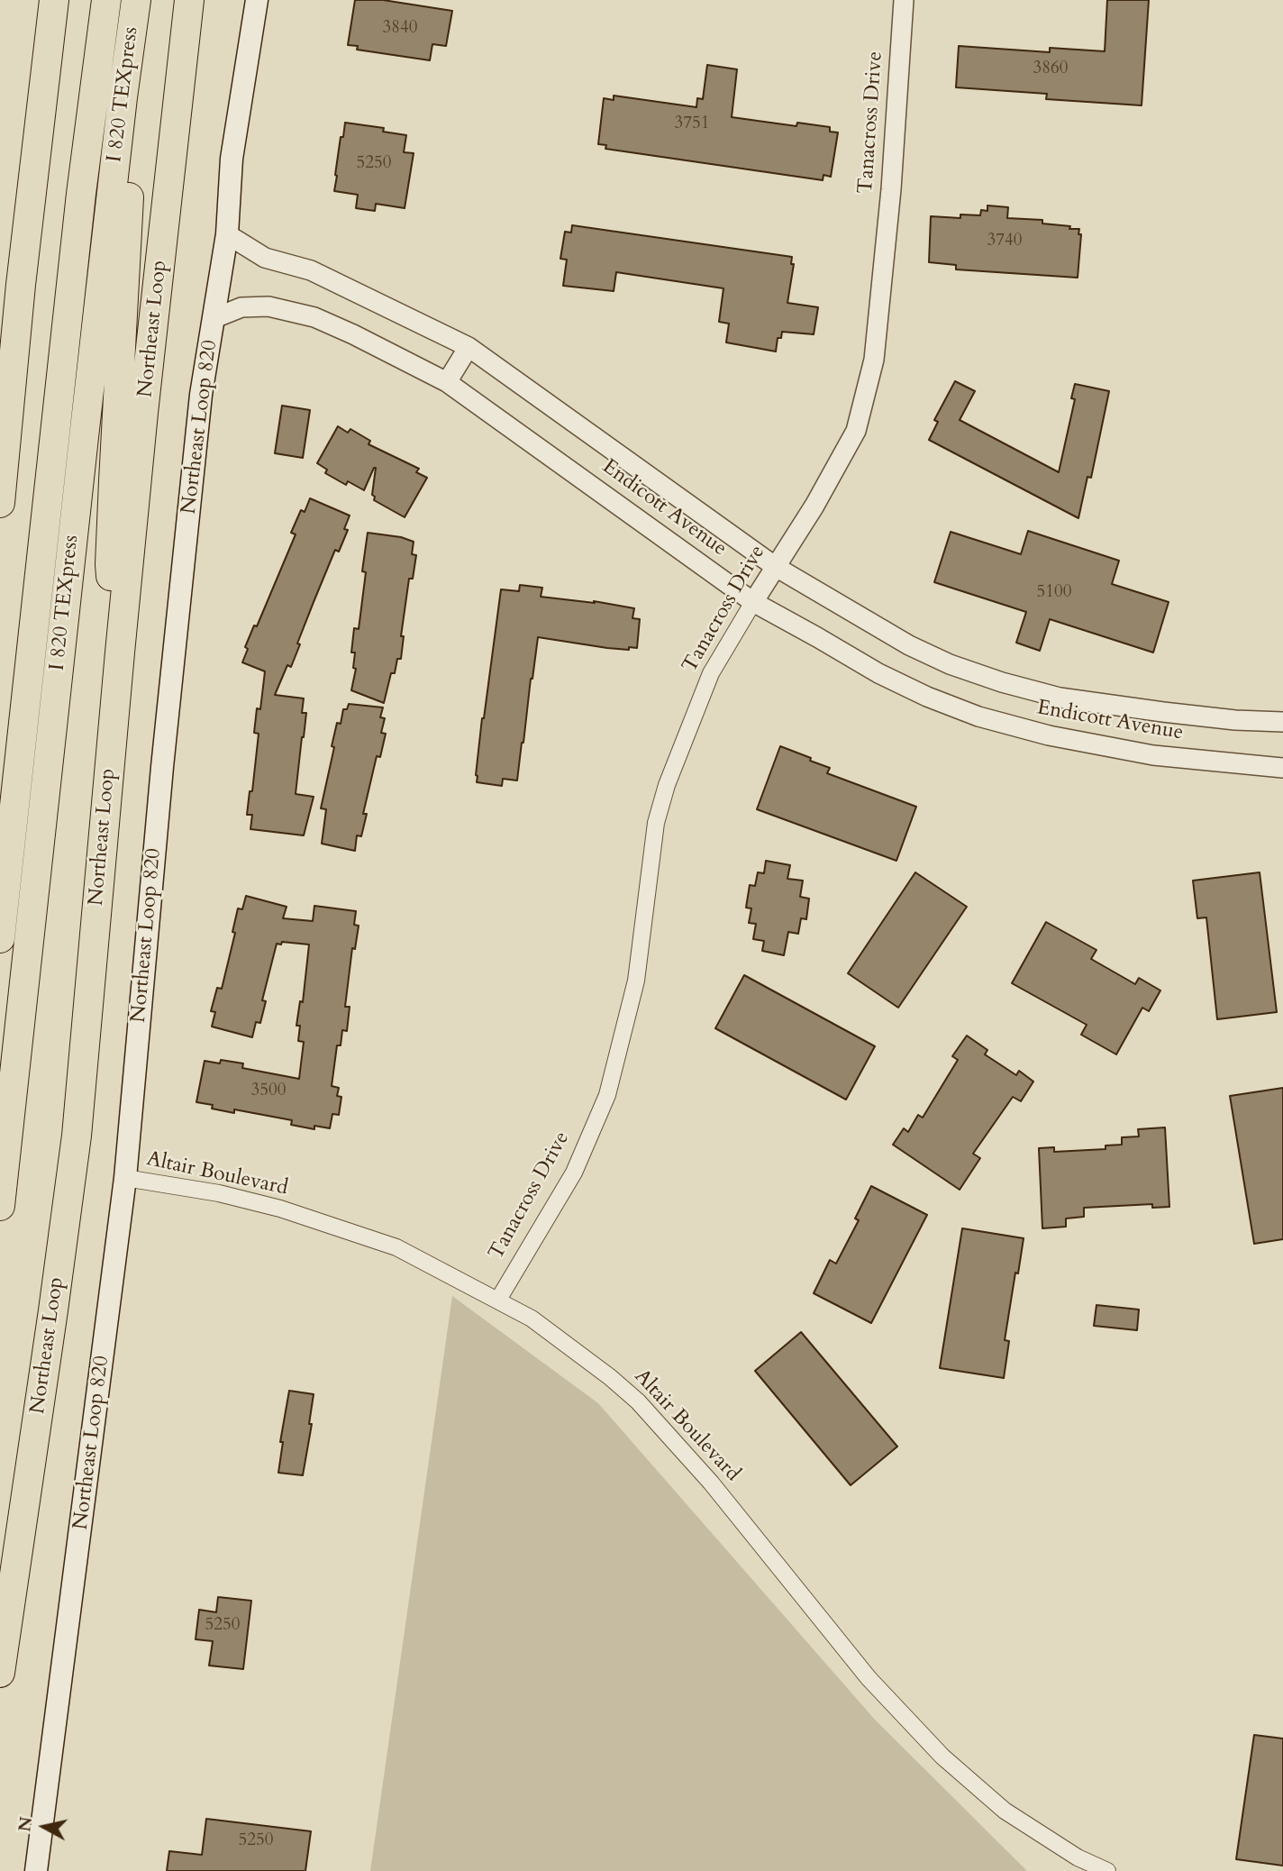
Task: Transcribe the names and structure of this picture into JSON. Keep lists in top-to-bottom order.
{
  "streets": {
    "highway": ["I 820 TEXpress", "Northeast Loop"],
    "main road": ["Northeast Loop 820"],
    "street": ["Tanacross Drive", "Endicott Avenue", "Altair Boulevard"]
  },
  "crossings": [
    ["Tanacross Drive", "Endicott Avenue"],
    ["Tanacross Drive", "Altair Boulevard"],
    ["Northeast Loop 820", "Endicott Avenue"],
    ["Northeast Loop 820", "Altair Boulevard"]
  ],
  "house_numbers": [
    "3840",
    "3860",
    "3751",
    "5250",
    "3740",
    "5100",
    "3500",
    "5250",
    "5250"
  ],
  "north": "left"
}
